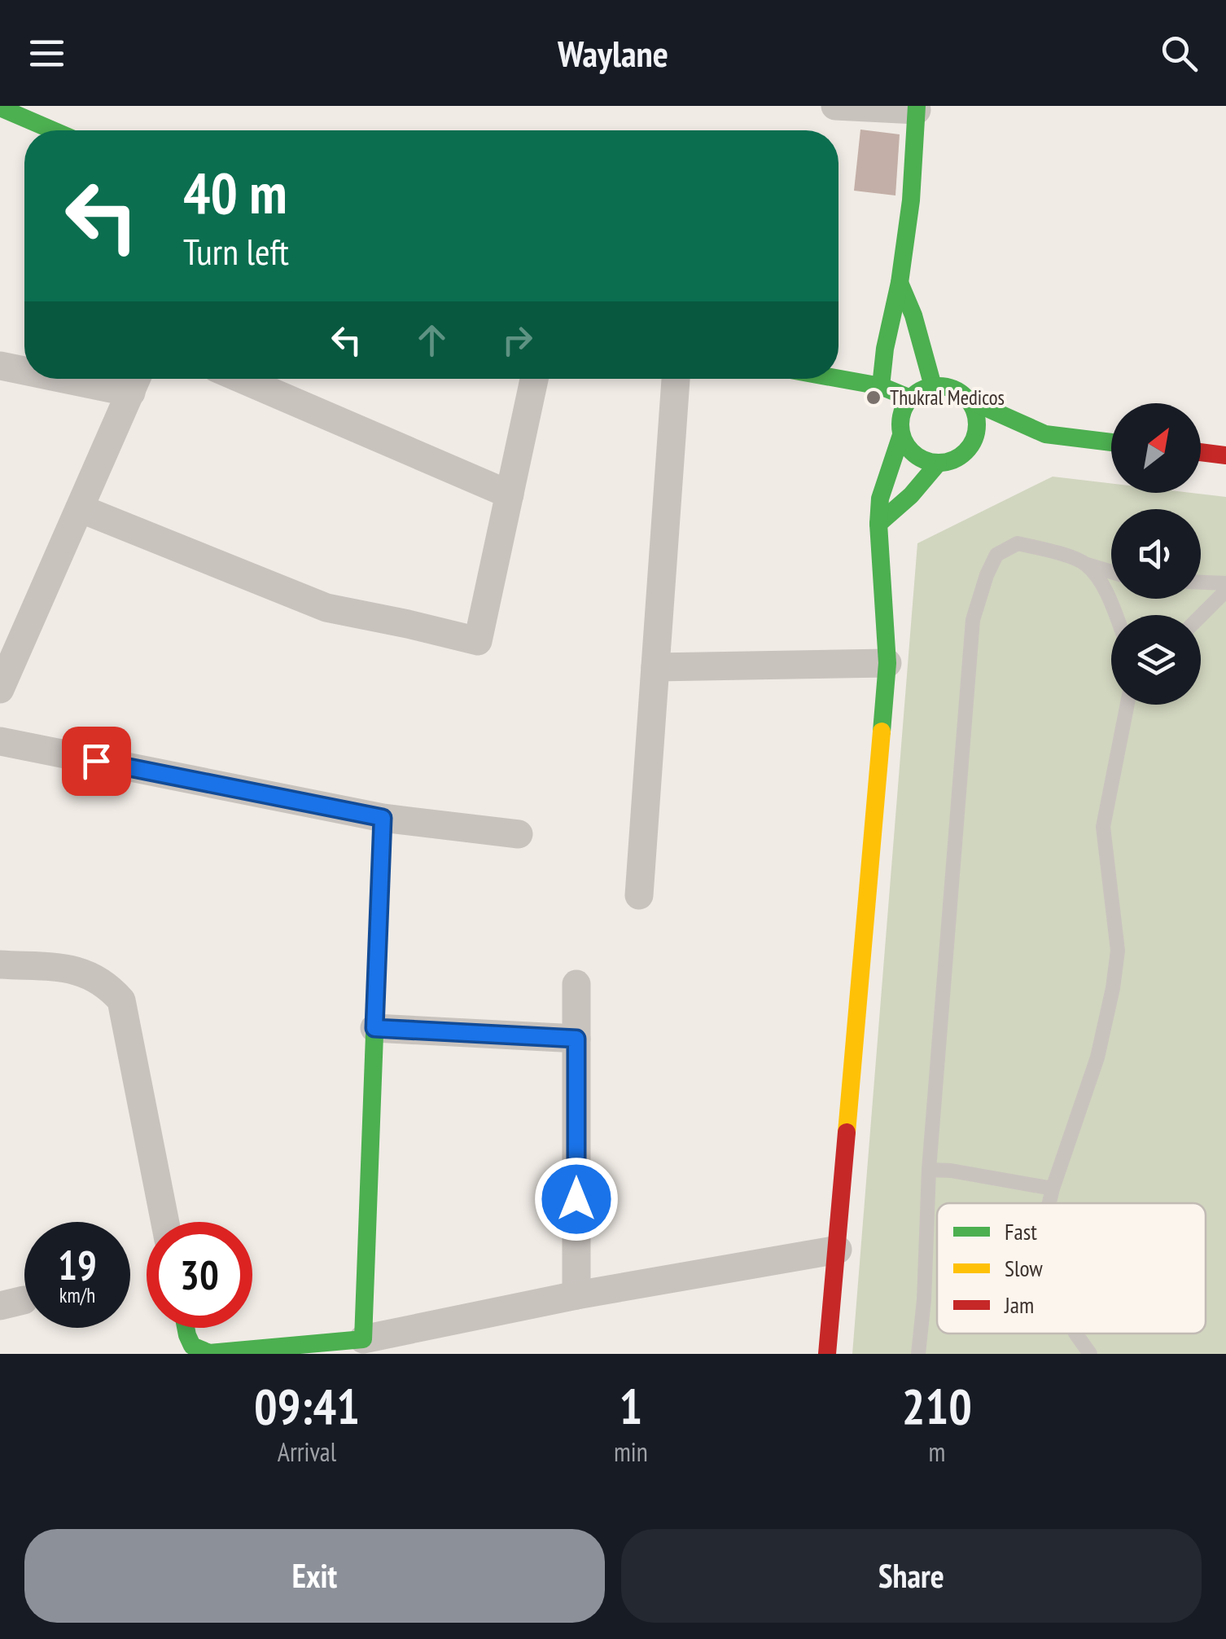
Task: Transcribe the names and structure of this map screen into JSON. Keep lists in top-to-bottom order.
{
  "places": ["Thukral Medicos"],
  "legend": ["Fast", "Slow", "Jam"],
  "north": "top right",
  "page": {
    "header": "Waylane",
    "turn": ["40 m", "Turn left"],
    "speed": "19 km/h",
    "limit": "30",
    "eta": [
      "09:41",
      "Arrival",
      "1",
      "min",
      "210",
      "m"
    ],
    "buttons": ["Exit", "Share"]
  }
}
